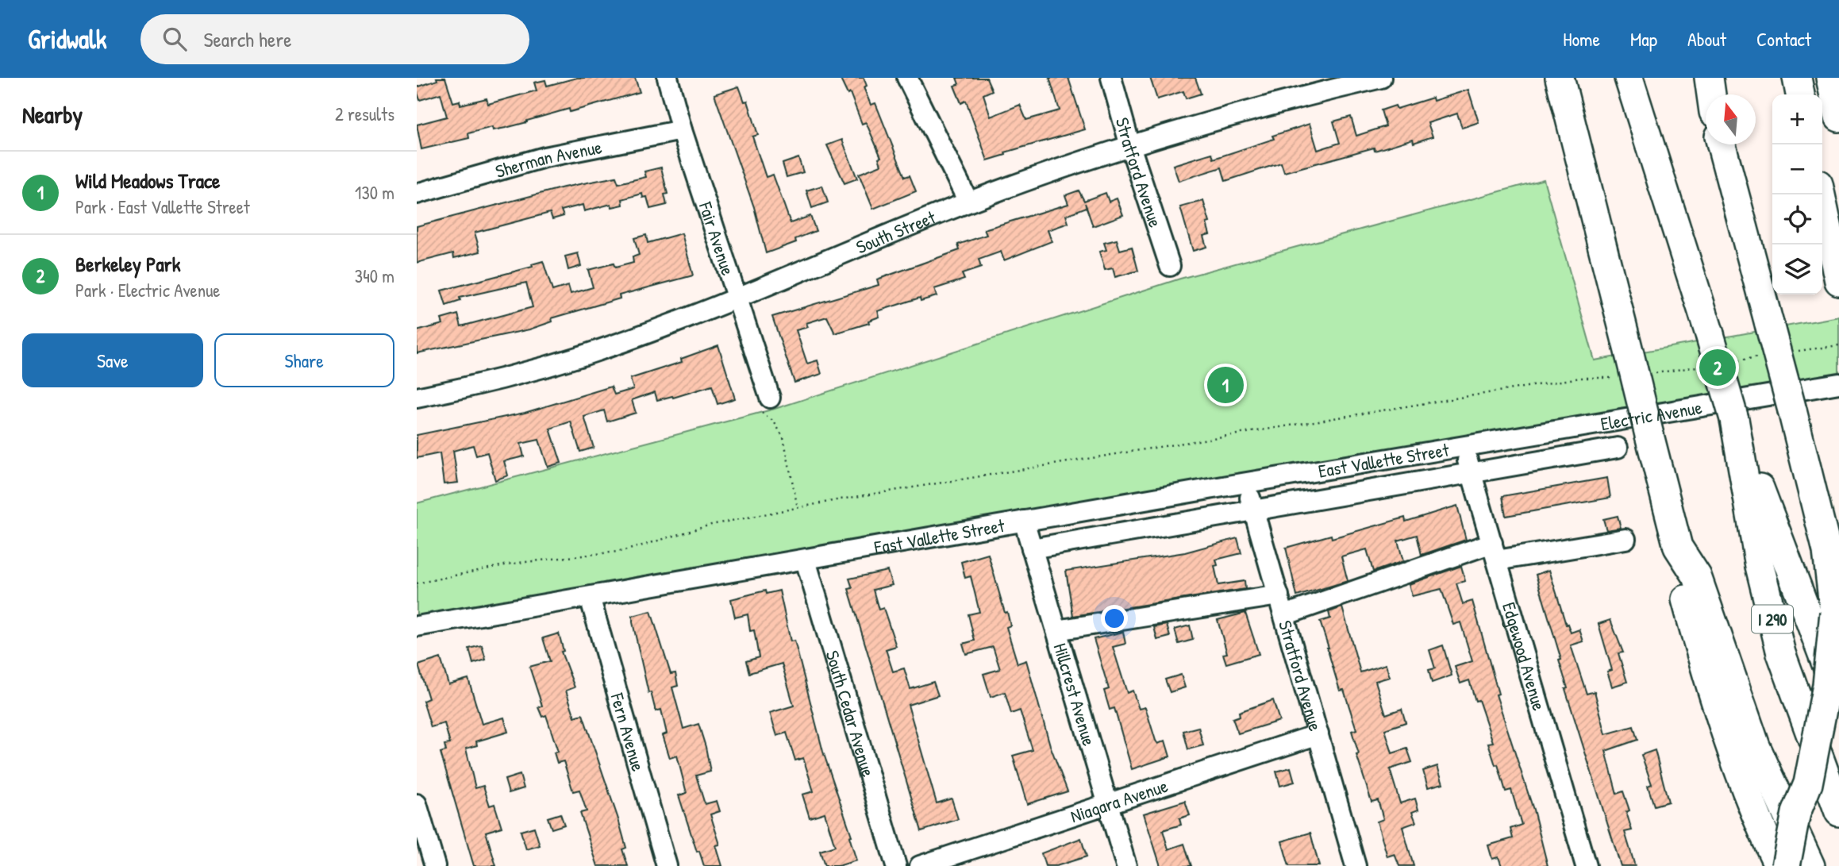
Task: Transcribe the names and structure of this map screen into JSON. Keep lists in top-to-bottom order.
{
  "streets": {
    "highway": ["I 290"],
    "street": [
      "Sherman Avenue",
      "Stratford Avenue",
      "South Street",
      "Fair Avenue",
      "Electric Avenue",
      "East Vallette Street",
      "Edgewood Avenue",
      "Hillcrest Avenue",
      "South Cedar Avenue",
      "Fern Avenue",
      "Niagara Avenue"
    ]
  },
  "crossings": [
    ["Sherman Avenue", "Fair Avenue"],
    ["Stratford Avenue", "South Street"],
    ["Stratford Avenue", "East Vallette Street"],
    ["Stratford Avenue", "Niagara Avenue"],
    ["South Street", "Fair Avenue"],
    ["Electric Avenue", "East Vallette Street"],
    ["Electric Avenue", "Edgewood Avenue"],
    ["East Vallette Street", "Edgewood Avenue"],
    ["East Vallette Street", "Hillcrest Avenue"],
    ["East Vallette Street", "South Cedar Avenue"],
    ["East Vallette Street", "Fern Avenue"],
    ["Hillcrest Avenue", "Niagara Avenue"]
  ],
  "north": "top",
  "page": {
    "header": "Gridwalk",
    "search": "Search here",
    "nav": [
      "Home",
      "Map",
      "About",
      "Contact"
    ],
    "heading": ["Nearby", "2 results"],
    "map_buttons": ["+", "−"],
    "list": [
      {
        "mark": "1",
        "name": "Wild Meadows Trace",
        "note": "Park · East Vallette Street",
        "value": "130 m"
      },
      {
        "mark": "2",
        "name": "Berkeley Park",
        "note": "Park · Electric Avenue",
        "value": "340 m"
      }
    ],
    "buttons": ["Save", "Share"],
    "pins": ["2", "1"]
  }
}
